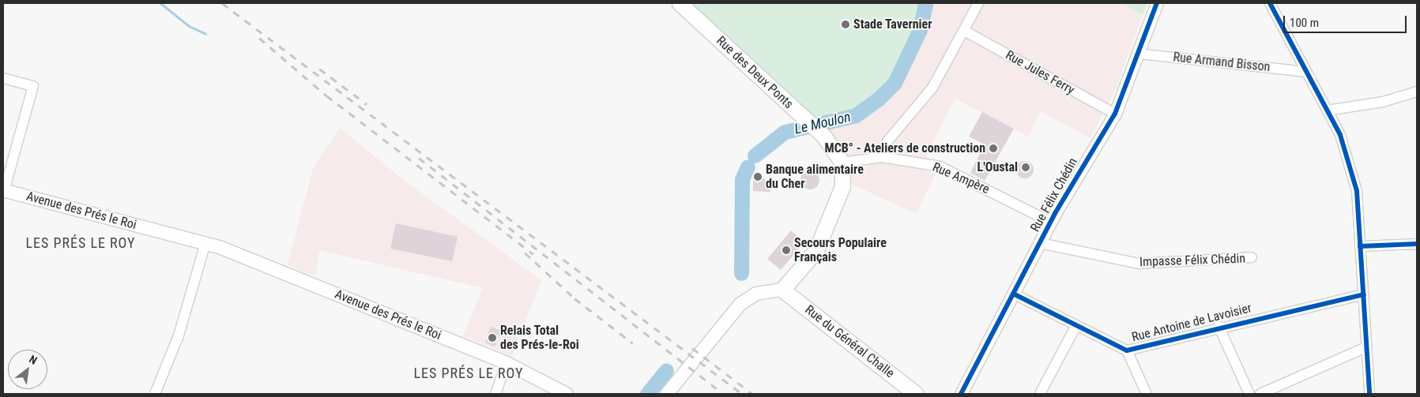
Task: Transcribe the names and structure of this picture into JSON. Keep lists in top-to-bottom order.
{
  "streets": {
    "main road": ["Rue des Deux Ponts", "Avenue des Prés le Roi", "Rue du Général Challe"],
    "street": [
      "Rue Armand Bisson",
      "Rue Jules Ferry",
      "Rue Ampère",
      "Rue Félix Chédin",
      "Impasse Félix Chédin",
      "Rue Antoine de Lavoisier"
    ]
  },
  "crossings": [
    ["Rue Armand Bisson", "Rue Félix Chédin"],
    ["Rue des Deux Ponts", "Rue Ampère"],
    ["Rue Jules Ferry", "Rue Félix Chédin"],
    ["Rue Ampère", "Rue Félix Chédin"],
    ["Rue Félix Chédin", "Impasse Félix Chédin"],
    ["Rue Félix Chédin", "Rue Antoine de Lavoisier"]
  ],
  "districts": ["LES PRÉS LE ROY", "LES PRÉS LE ROY"],
  "water": ["Le Moulon"],
  "places": [
    "Stade Tavernier",
    "MCB° - Ateliers de construction",
    "L'Oustal",
    "Banque alimentaire du Cher",
    "Secours Populaire Français",
    "Relais Total des Prés-le-Roi"
  ],
  "scale_bar": "100 m",
  "north": "top right"
}
